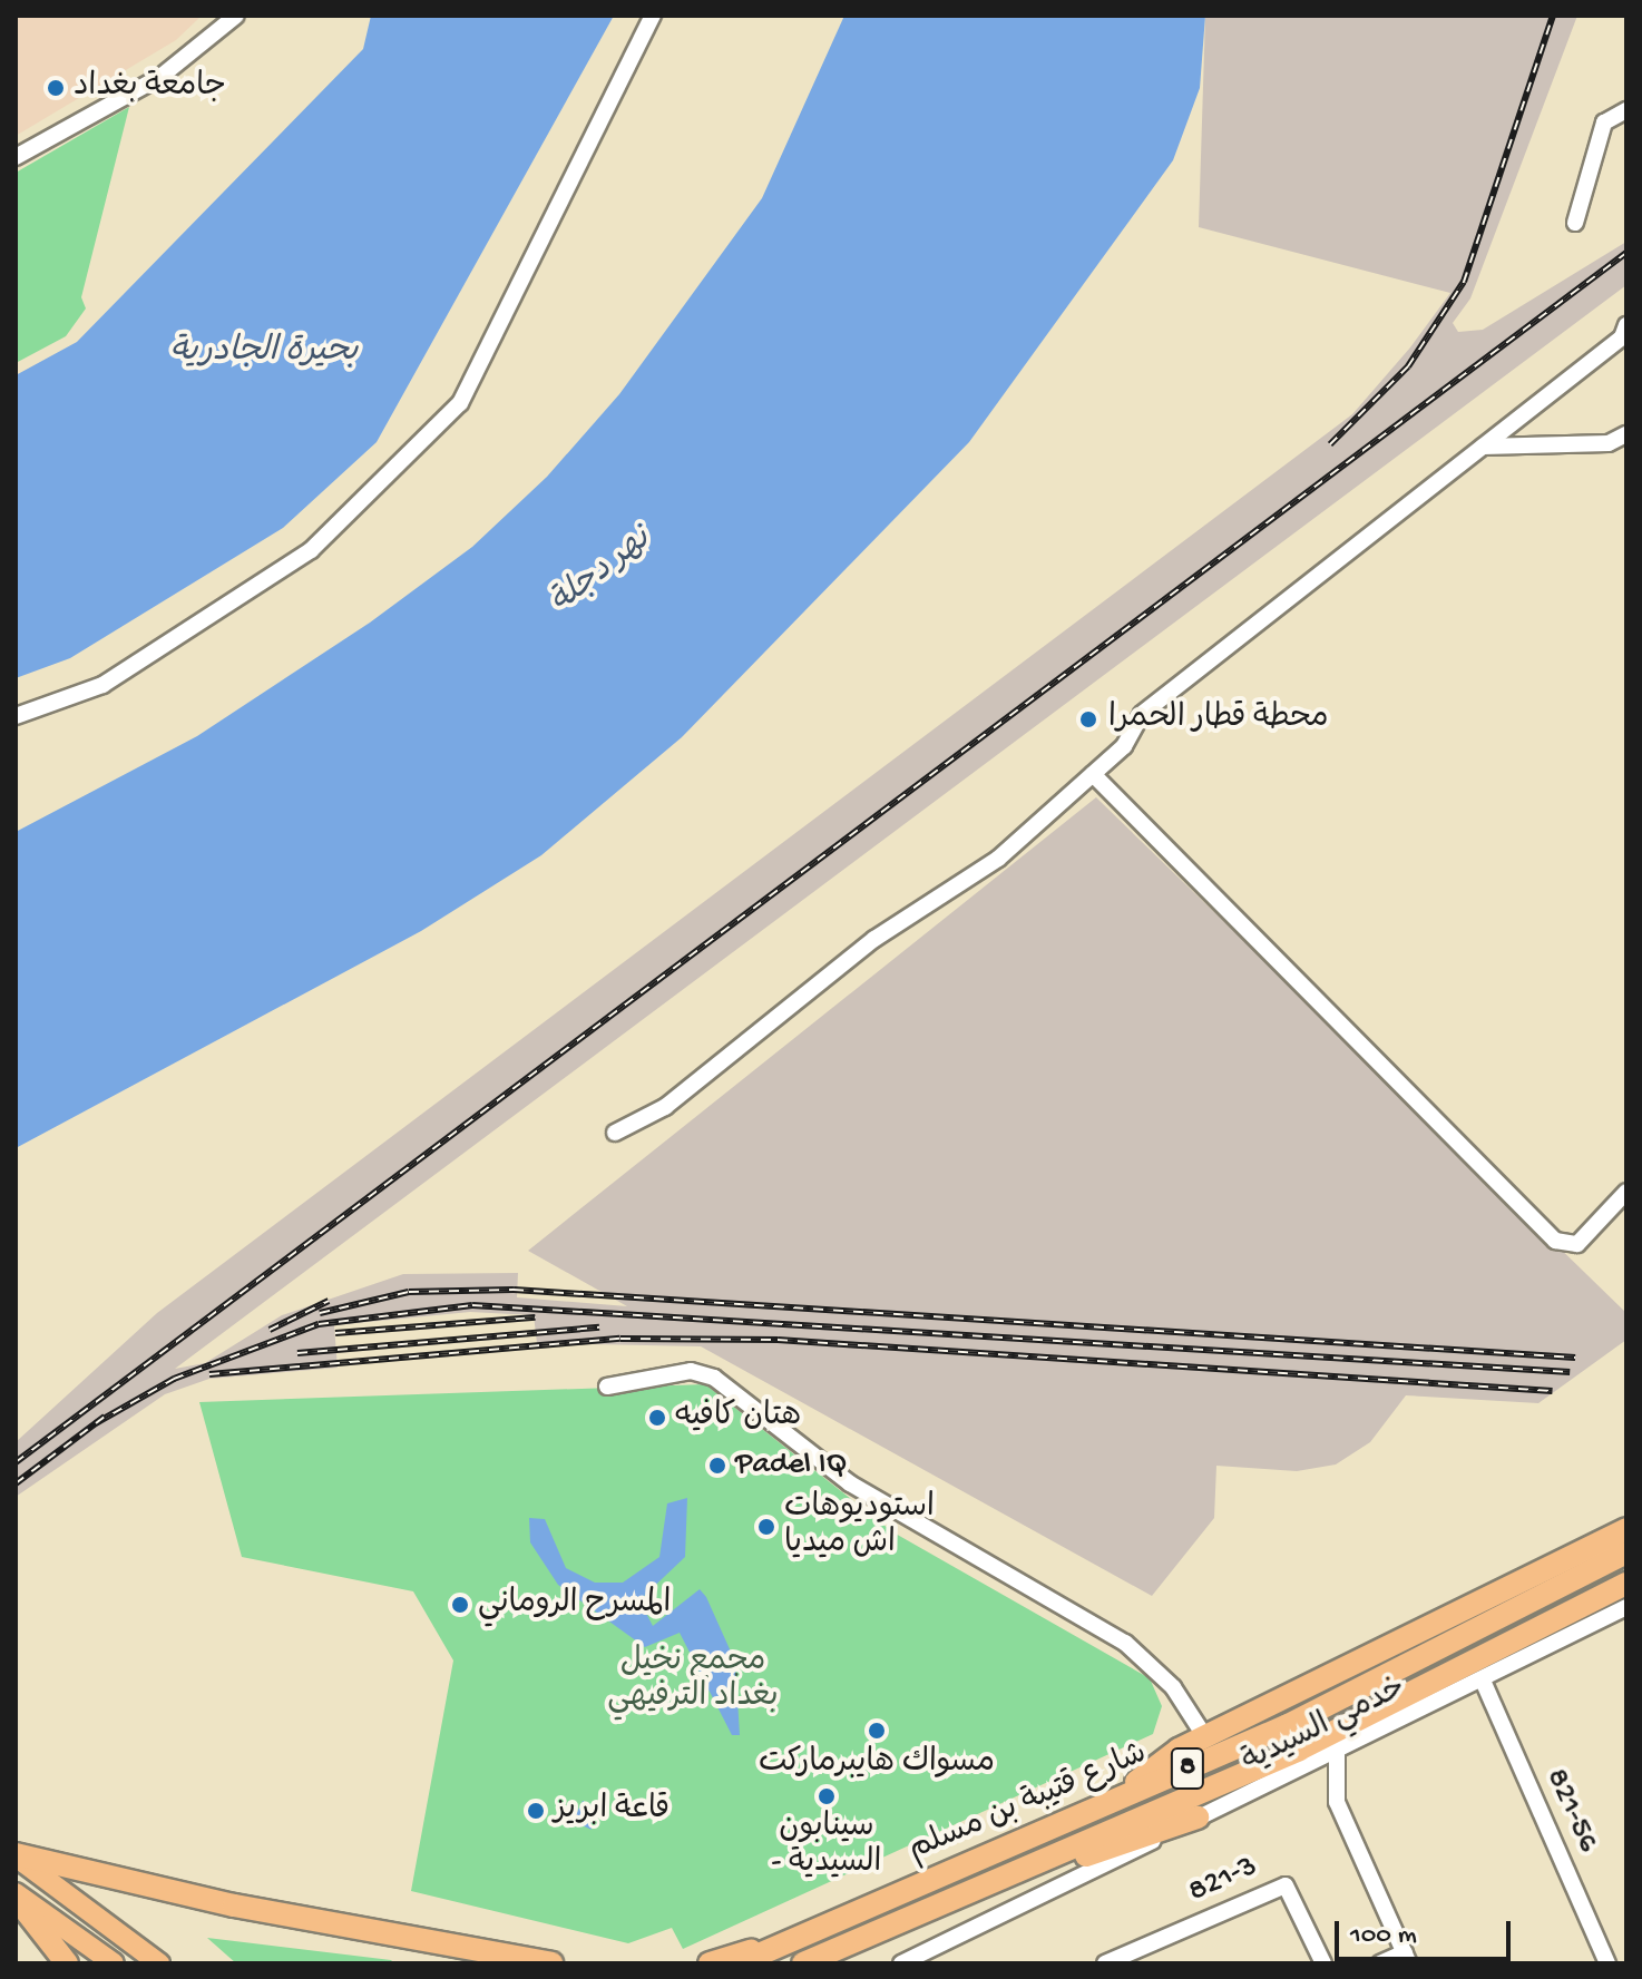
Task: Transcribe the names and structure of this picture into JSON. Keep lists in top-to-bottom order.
{
  "streets": {
    "highway": ["8", "شارع قتيبة بن مسلم"],
    "street": ["خدمي السيدية", "821-56", "821-3"]
  },
  "crossings": [
    ["خدمي السيدية", "821-56"]
  ],
  "water": ["بحيرة الجادرية", "نهر دجلة"],
  "parks": ["مجمع نخيل بغداد الترفيهي"],
  "places": [
    "جامعة بغداد",
    "محطة قطار الحمرا",
    "هتان كافيه",
    "Padel IQ",
    "استوديوهات اش ميديا",
    "المسرح الروماني",
    "مسواك هايبرماركت",
    "سينابون - السيدية",
    "قاعة ابريز"
  ],
  "scale_bar": "100 m"
}
